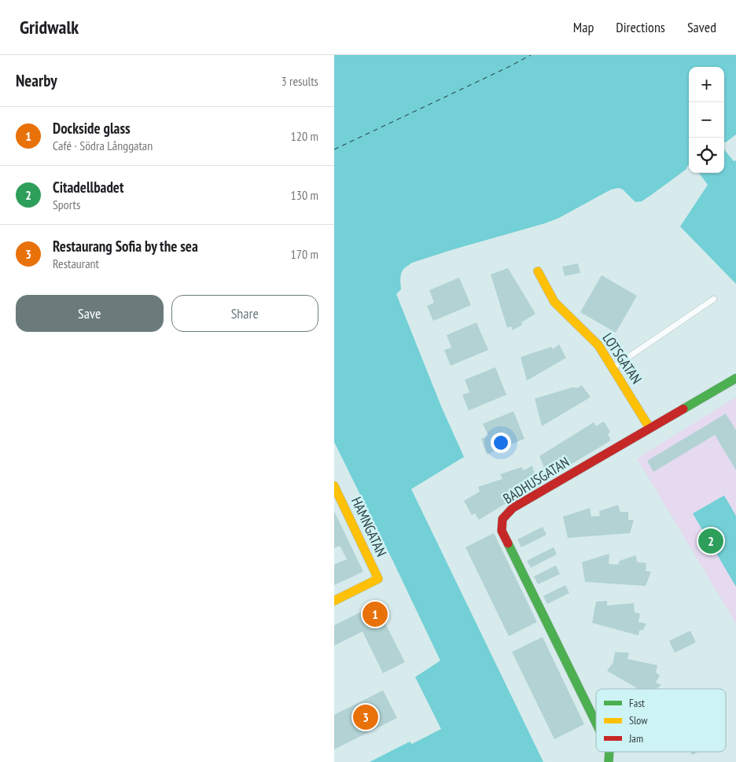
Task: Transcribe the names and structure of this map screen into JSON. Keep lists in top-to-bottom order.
{
  "streets": {
    "street": ["LOTSGATAN", "BADHUSGATAN", "HAMNGATAN"]
  },
  "crossings": [
    ["LOTSGATAN", "BADHUSGATAN"]
  ],
  "legend": ["Fast", "Slow", "Jam"],
  "page": {
    "header": "Gridwalk",
    "nav": ["Map", "Directions", "Saved"],
    "heading": ["Nearby", "3 results"],
    "map_buttons": ["+", "−"],
    "list": [
      {
        "mark": "1",
        "name": "Dockside glass",
        "note": "Café · Södra Långgatan",
        "value": "120 m"
      },
      {
        "mark": "2",
        "name": "Citadellbadet",
        "note": "Sports",
        "value": "130 m"
      },
      {
        "mark": "3",
        "name": "Restaurang Sofia by the sea",
        "note": "Restaurant",
        "value": "170 m"
      }
    ],
    "buttons": ["Save", "Share"],
    "pins": ["2", "1", "3"]
  }
}
